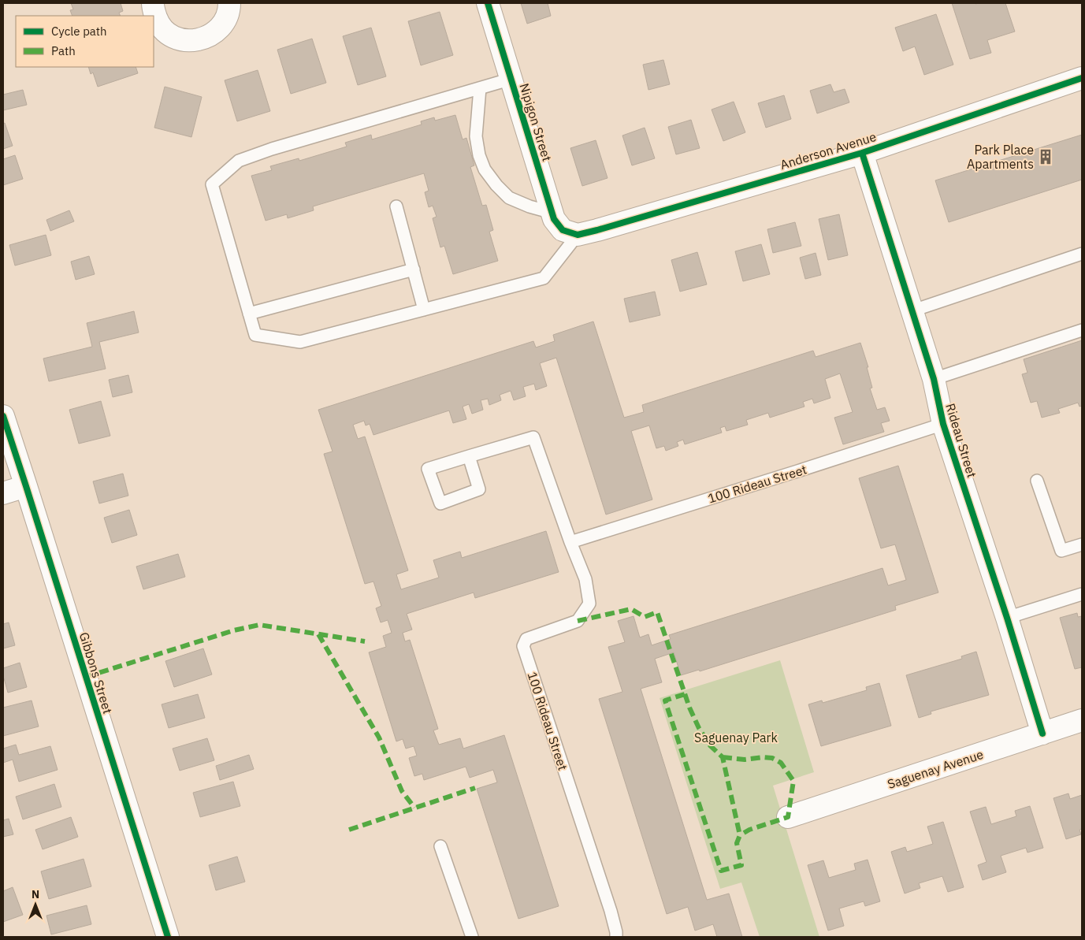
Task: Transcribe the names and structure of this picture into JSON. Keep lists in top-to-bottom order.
{
  "streets": {
    "street": [
      "Nipigon Street",
      "Anderson Avenue",
      "Rideau Street",
      "Gibbons Street",
      "Saguenay Avenue"
    ],
    "lane": ["100 Rideau Street"]
  },
  "crossings": [
    ["Nipigon Street", "Anderson Avenue"],
    ["Anderson Avenue", "Rideau Street"],
    ["Rideau Street", "100 Rideau Street"],
    ["Rideau Street", "Saguenay Avenue"]
  ],
  "parks": ["Saguenay Park"],
  "places": {
    "building": ["Park Place Apartments"]
  },
  "legend": ["Cycle path", "Path"],
  "north": "top"
}
